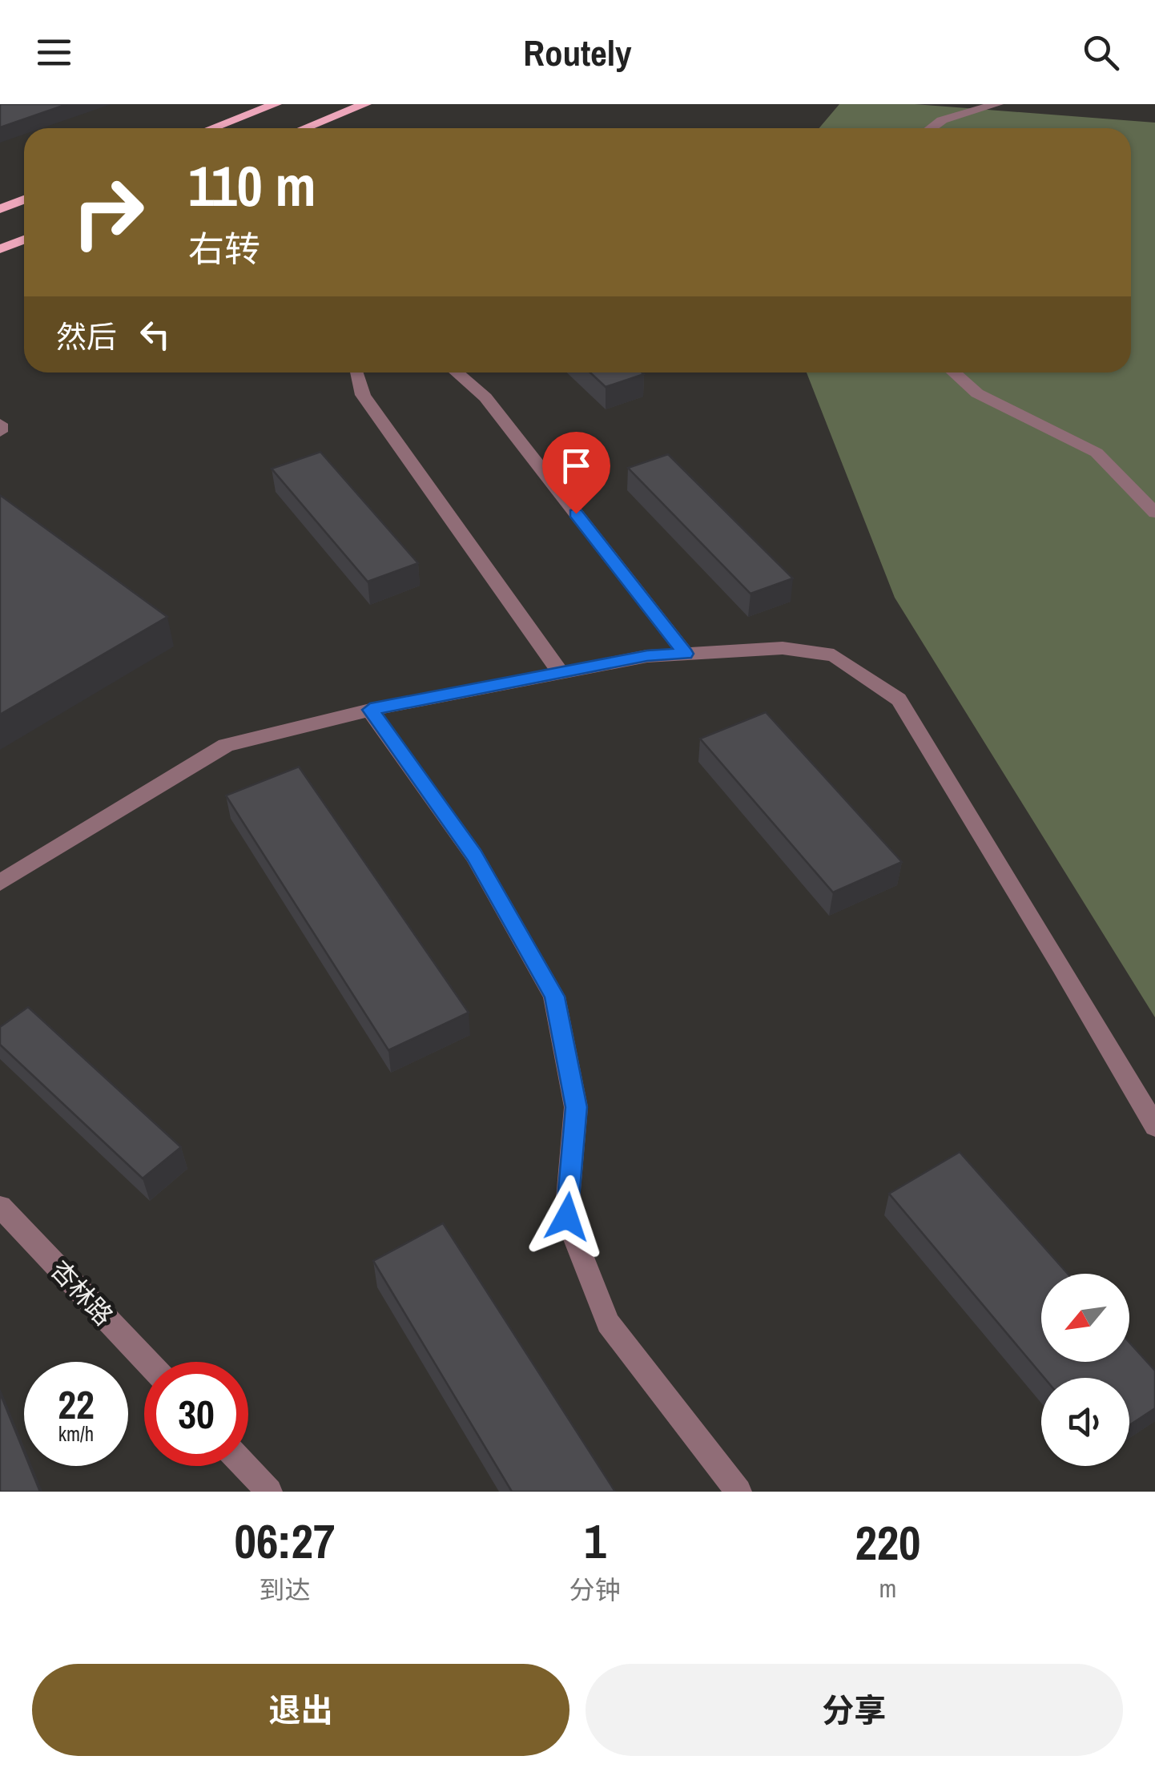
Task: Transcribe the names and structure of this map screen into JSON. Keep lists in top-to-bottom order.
{
  "streets": {
    "street": ["杏林路"]
  },
  "north": "bottom left",
  "page": {
    "header": "Routely",
    "turn": ["110 m", "右转"],
    "then": "然后",
    "speed": "22 km/h",
    "limit": "30",
    "eta": [
      "06:27",
      "到达",
      "1",
      "分钟",
      "220",
      "m"
    ],
    "buttons": ["退出", "分享"]
  }
}
